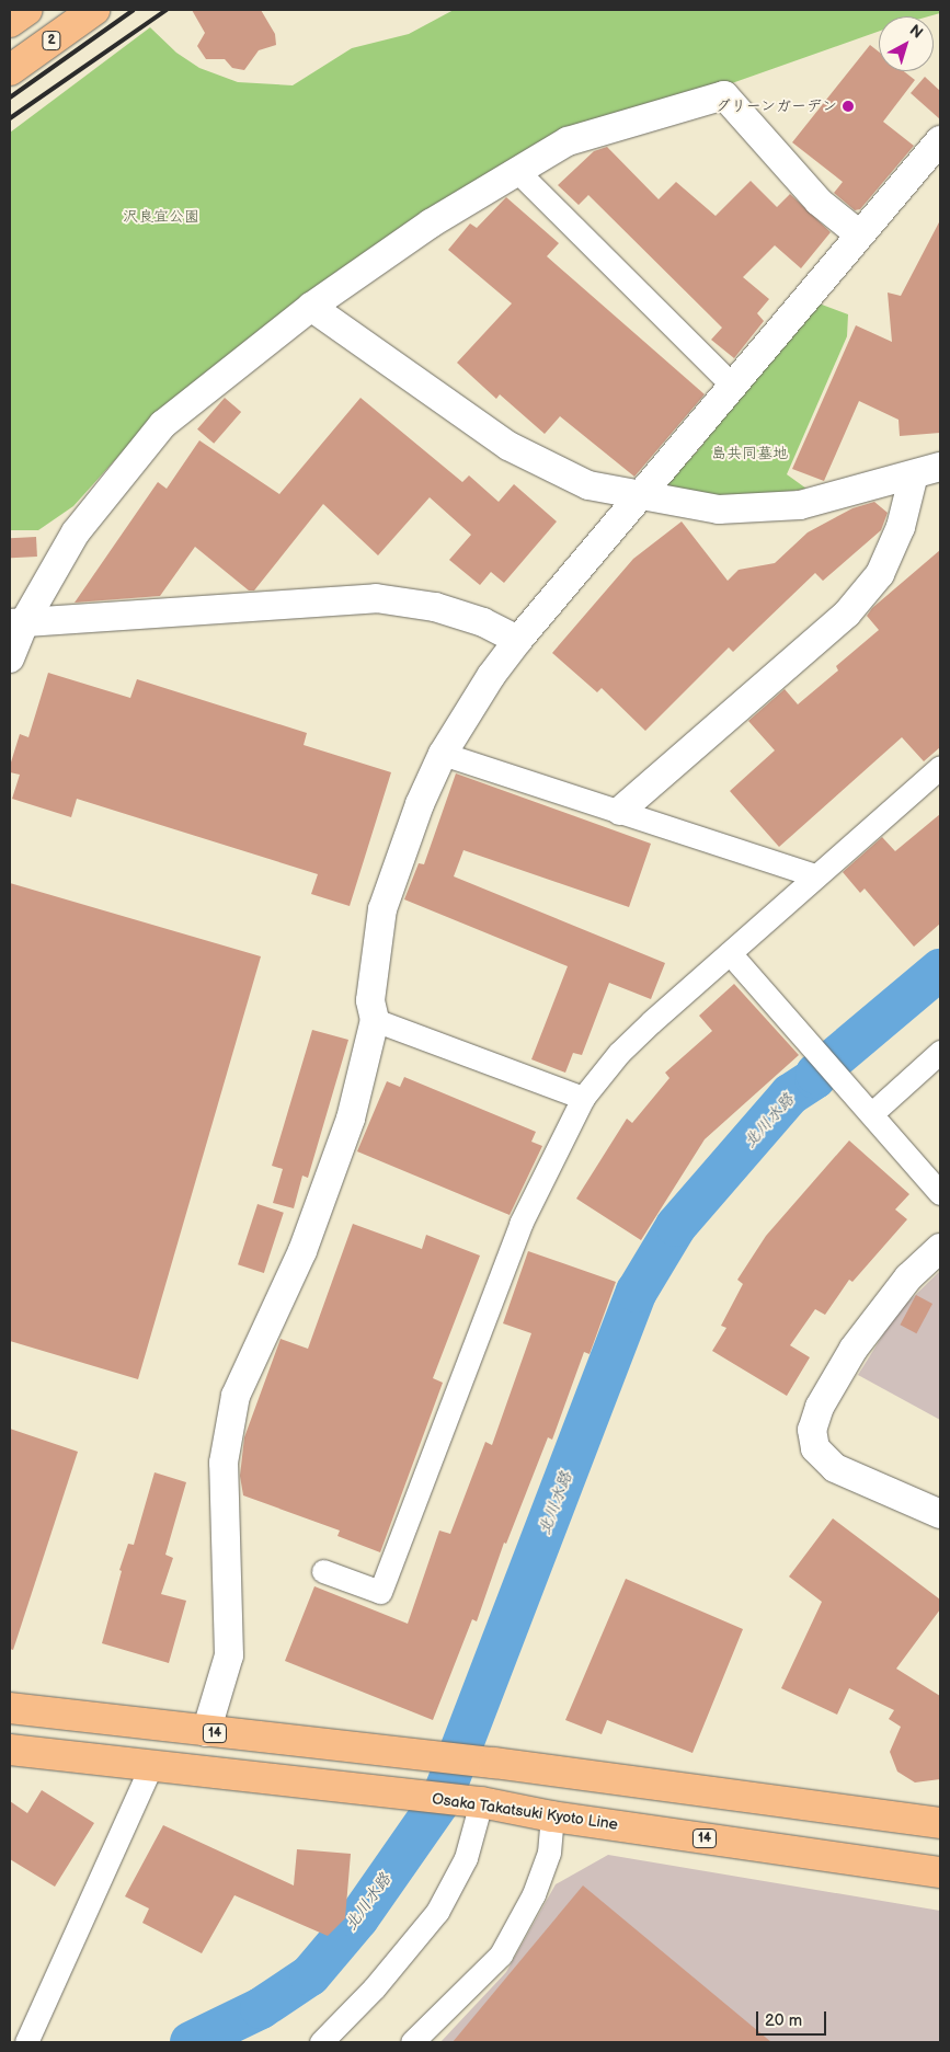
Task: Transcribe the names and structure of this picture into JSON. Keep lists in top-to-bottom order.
{
  "streets": {
    "main road": ["2", "14", "Osaka Takatsuki Kyoto Line"]
  },
  "water": ["北川水路"],
  "parks": ["沢良宜公園", "島共同墓地"],
  "places": ["グリーンガーデン"],
  "scale_bar": "20 m",
  "north": "top right"
}
